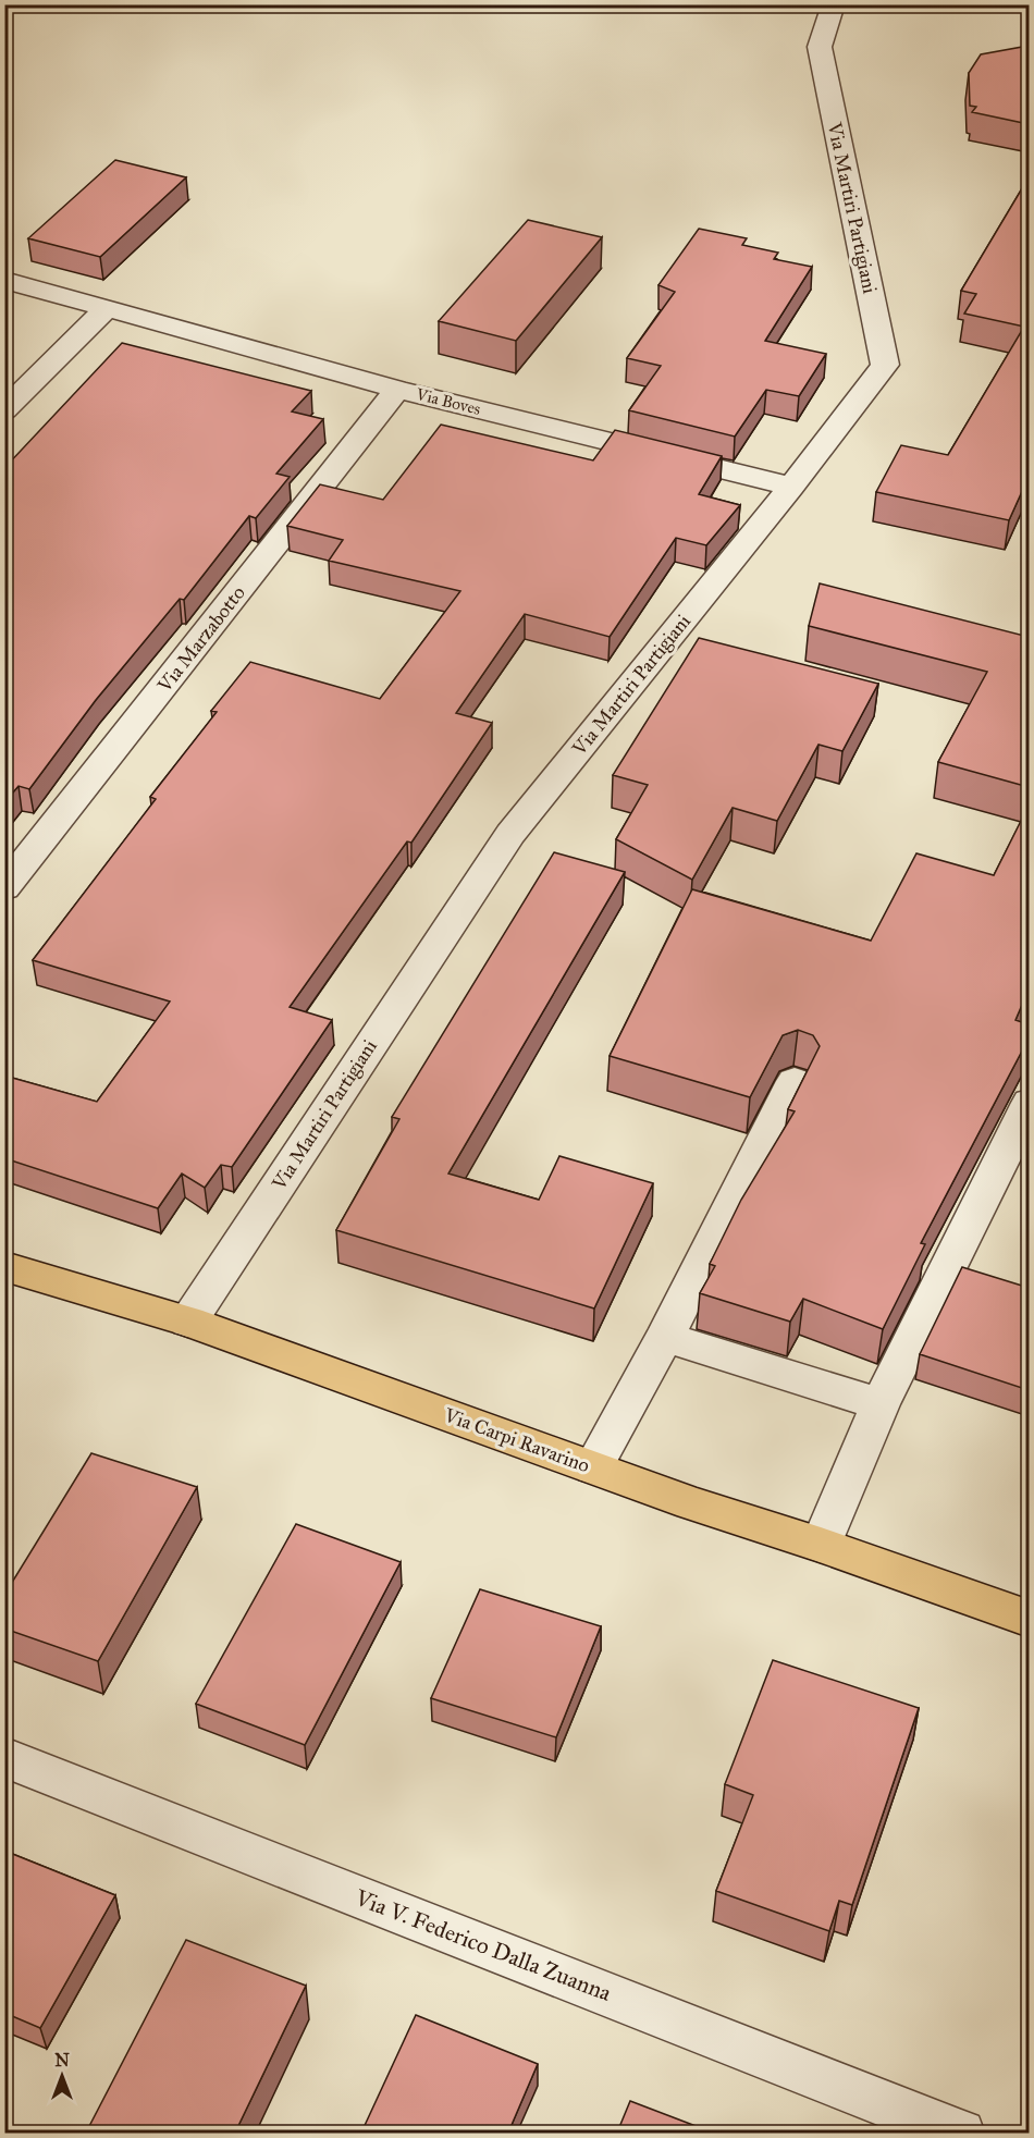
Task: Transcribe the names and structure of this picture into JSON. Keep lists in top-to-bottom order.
{
  "streets": {
    "main road": ["Via Carpi Ravarino"],
    "street": [
      "Via Martiri Partigiani",
      "Via Boves",
      "Via Marzabotto",
      "Via V. Federico Dalla Zuanna"
    ]
  },
  "crossings": [
    ["Via Martiri Partigiani", "Via Boves"],
    ["Via Martiri Partigiani", "Via Carpi Ravarino"],
    ["Via Boves", "Via Marzabotto"]
  ],
  "north": "top"
}
